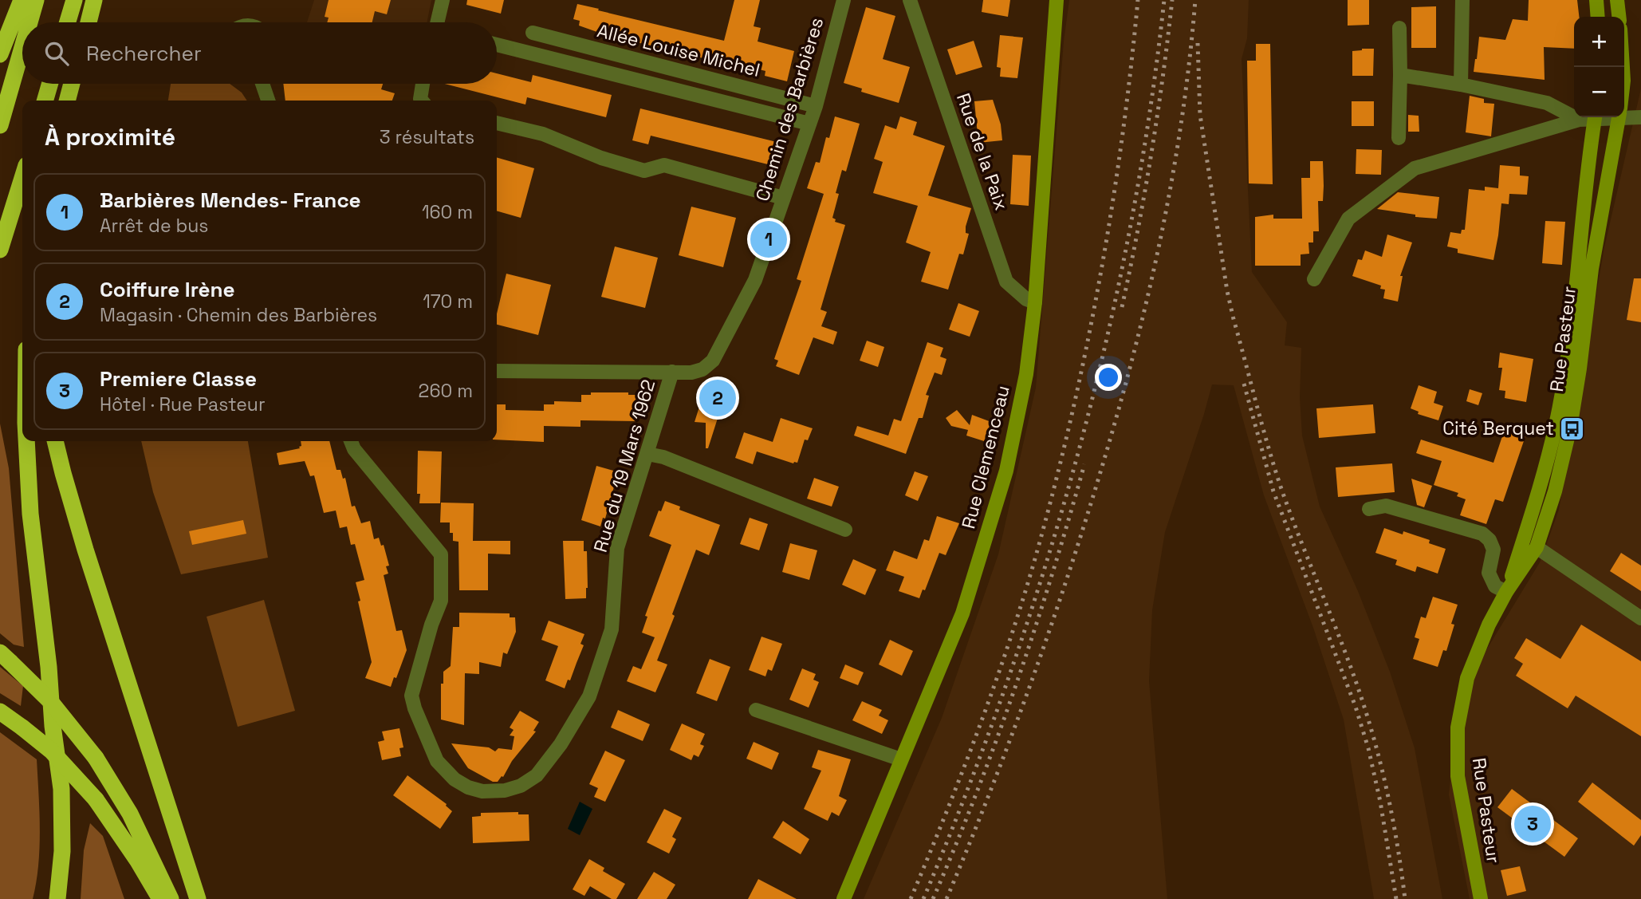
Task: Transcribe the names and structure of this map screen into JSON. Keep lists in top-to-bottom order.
{
  "streets": {
    "main road": ["Rue Pasteur", "Rue Clemenceau"],
    "street": [
      "Allée Louise Michel",
      "Chemin des Barbières",
      "Rue de la Paix",
      "Rue du 19 Mars 1962"
    ]
  },
  "crossings": [
    ["Allée Louise Michel", "Chemin des Barbières"],
    ["Chemin des Barbières", "Rue du 19 Mars 1962"],
    ["Rue de la Paix", "Rue Clemenceau"]
  ],
  "places": {
    "bus stop": ["Cité Berquet"]
  },
  "page": {
    "map_buttons": ["+", "−"],
    "search": "Rechercher",
    "heading": ["À proximité", "3 résultats"],
    "list": [
      {
        "mark": "1",
        "name": "Barbières Mendes- France",
        "note": "Arrêt de bus",
        "value": "160 m"
      },
      {
        "mark": "2",
        "name": "Coiffure Irène",
        "note": "Magasin · Chemin des Barbières",
        "value": "170 m"
      },
      {
        "mark": "3",
        "name": "Premiere Classe",
        "note": "Hôtel · Rue Pasteur",
        "value": "260 m"
      }
    ],
    "pins": ["1", "2", "3"]
  }
}
